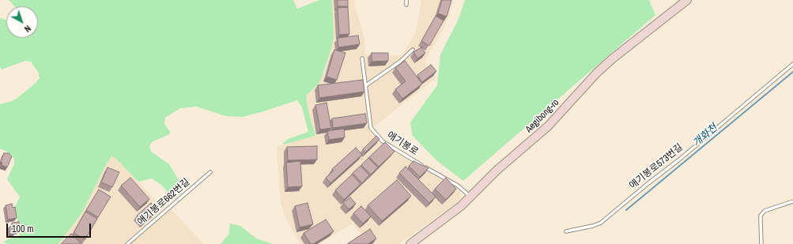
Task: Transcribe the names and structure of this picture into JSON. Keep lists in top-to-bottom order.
{
  "streets": {
    "main road": ["Aegibong-ro"],
    "lane": ["애기봉로", "애기봉로573번길", "애기봉로662번길"]
  },
  "crossings": [
    ["Aegibong-ro", "애기봉로"]
  ],
  "water": ["개화천"],
  "scale_bar": "100 m",
  "north": "bottom right"
}
